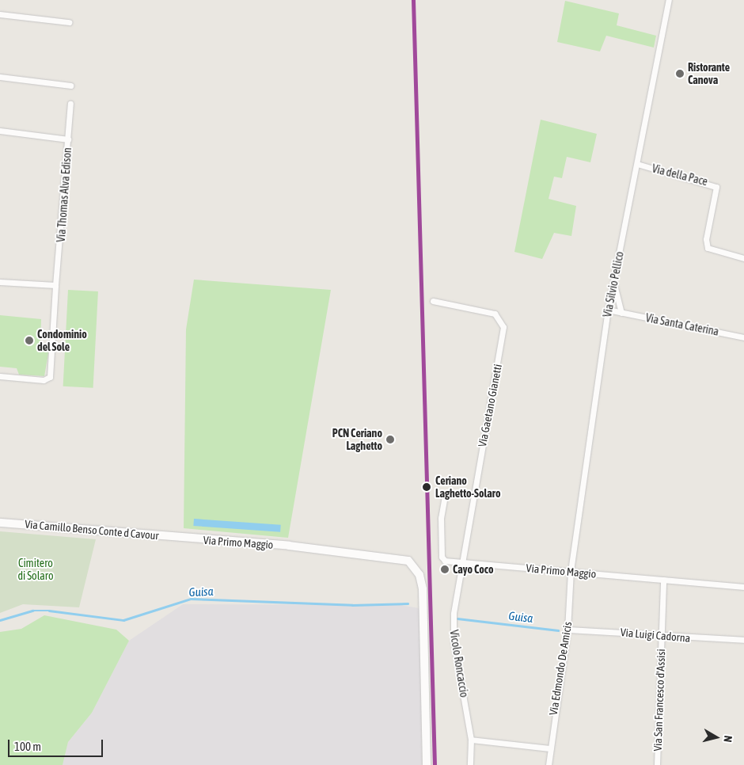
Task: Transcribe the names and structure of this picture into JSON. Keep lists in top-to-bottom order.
{
  "streets": {
    "street": [
      "Via della Pace",
      "Via Thomas Alva Edison",
      "Via Silvio Pellico",
      "Via Santa Caterina",
      "Via Gaetano Gianetti",
      "Via Camillo Benso Conte d Cavour",
      "Via Primo Maggio",
      "Via Luigi Cadorna",
      "Vicolo Roncaccio",
      "Via Edmondo De Amicis",
      "Via San Francesco d'Assisi"
    ]
  },
  "crossings": [
    ["Via della Pace", "Via Silvio Pellico"],
    ["Via Silvio Pellico", "Via Santa Caterina"],
    ["Via Silvio Pellico", "Via Primo Maggio"],
    ["Via Silvio Pellico", "Via Edmondo De Amicis"],
    ["Via Gaetano Gianetti", "Via Primo Maggio"],
    ["Via Gaetano Gianetti", "Vicolo Roncaccio"],
    ["Via Camillo Benso Conte d Cavour", "Via Primo Maggio"],
    ["Via Primo Maggio", "Vicolo Roncaccio"],
    ["Via Primo Maggio", "Via Edmondo De Amicis"],
    ["Via Primo Maggio", "Via San Francesco d'Assisi"],
    ["Via Luigi Cadorna", "Via Edmondo De Amicis"],
    ["Via Luigi Cadorna", "Via San Francesco d'Assisi"]
  ],
  "water": ["Guisa"],
  "parks": ["Cimitero di Solaro"],
  "places": [
    "Ristorante Canova",
    "Condominio del Sole",
    "PCN Ceriano Laghetto",
    "Ceriano Laghetto-Solaro",
    "Cayo Coco"
  ],
  "scale_bar": "100 m",
  "north": "right"
}
